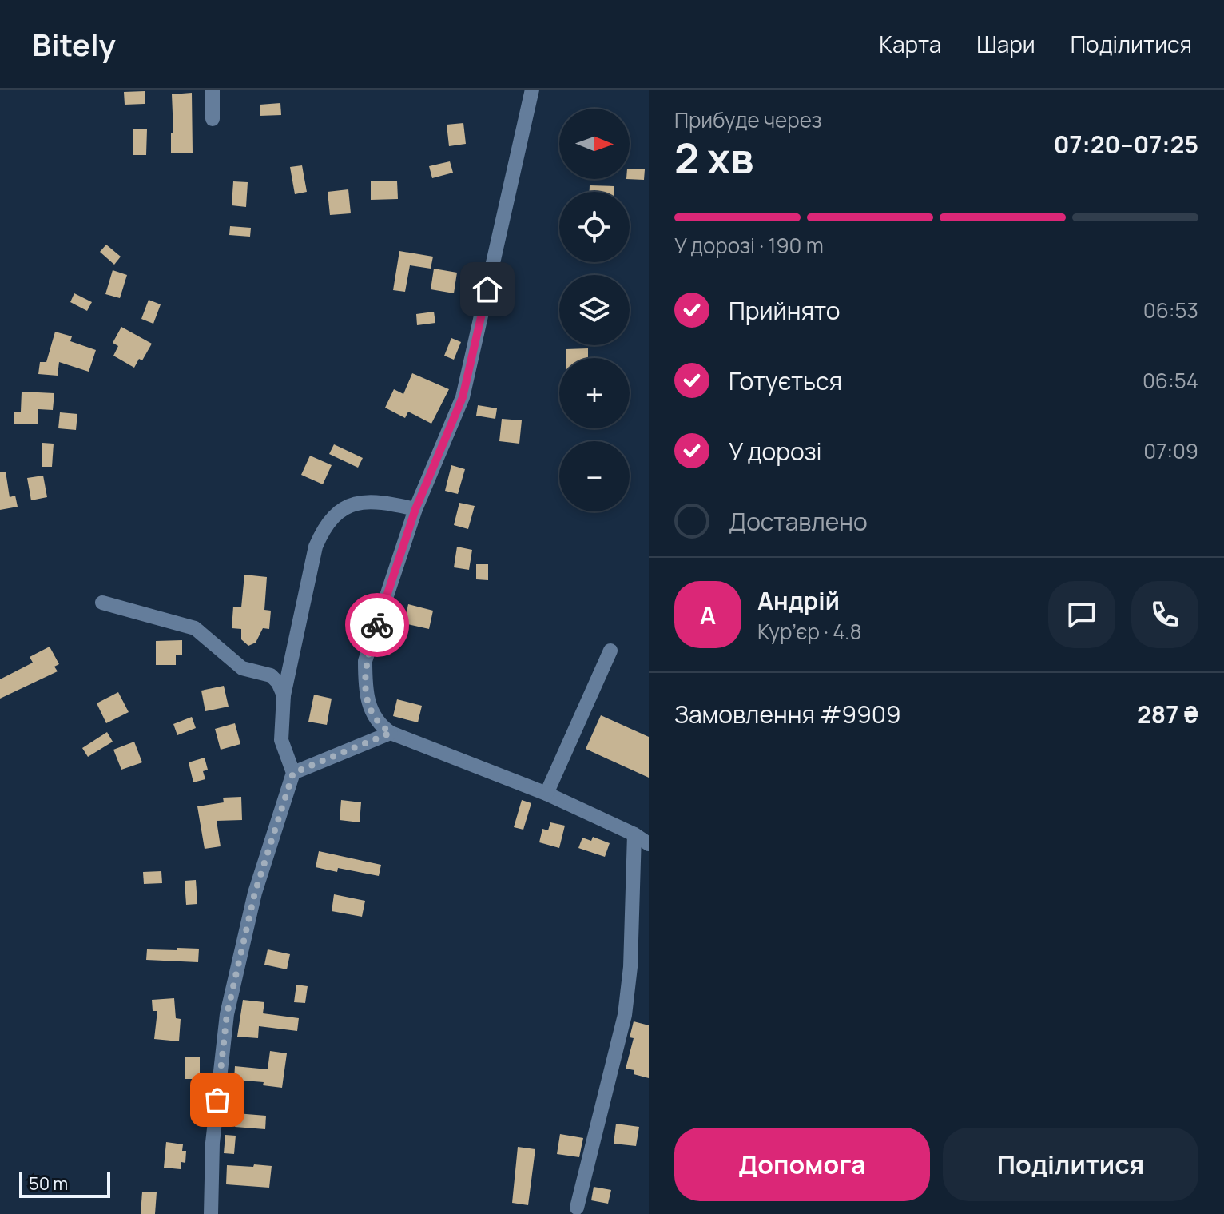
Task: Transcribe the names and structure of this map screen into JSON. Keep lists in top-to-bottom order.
{
  "scale_bar": "50 m",
  "north": "right",
  "page": {
    "header": "Bitely",
    "nav": ["Карта", "Шари", "Поділитися"],
    "heading": ["2 хв", "Прибуде через", "07:20–07:25"],
    "panel": [
      "Андрій",
      "Кур’єр · 4.8",
      "Замовлення #9909",
      "287 ₴"
    ],
    "map_buttons": ["+", "−"],
    "bar": "У дорозі · 190 m",
    "list": [
      ["Прийнято", "06:53"],
      ["Готується", "06:54"],
      ["У дорозі", "07:09"],
      "Доставлено"
    ],
    "round": "А",
    "buttons": ["Допомога", "Поділитися"],
    "scale": "50 m"
  }
}
